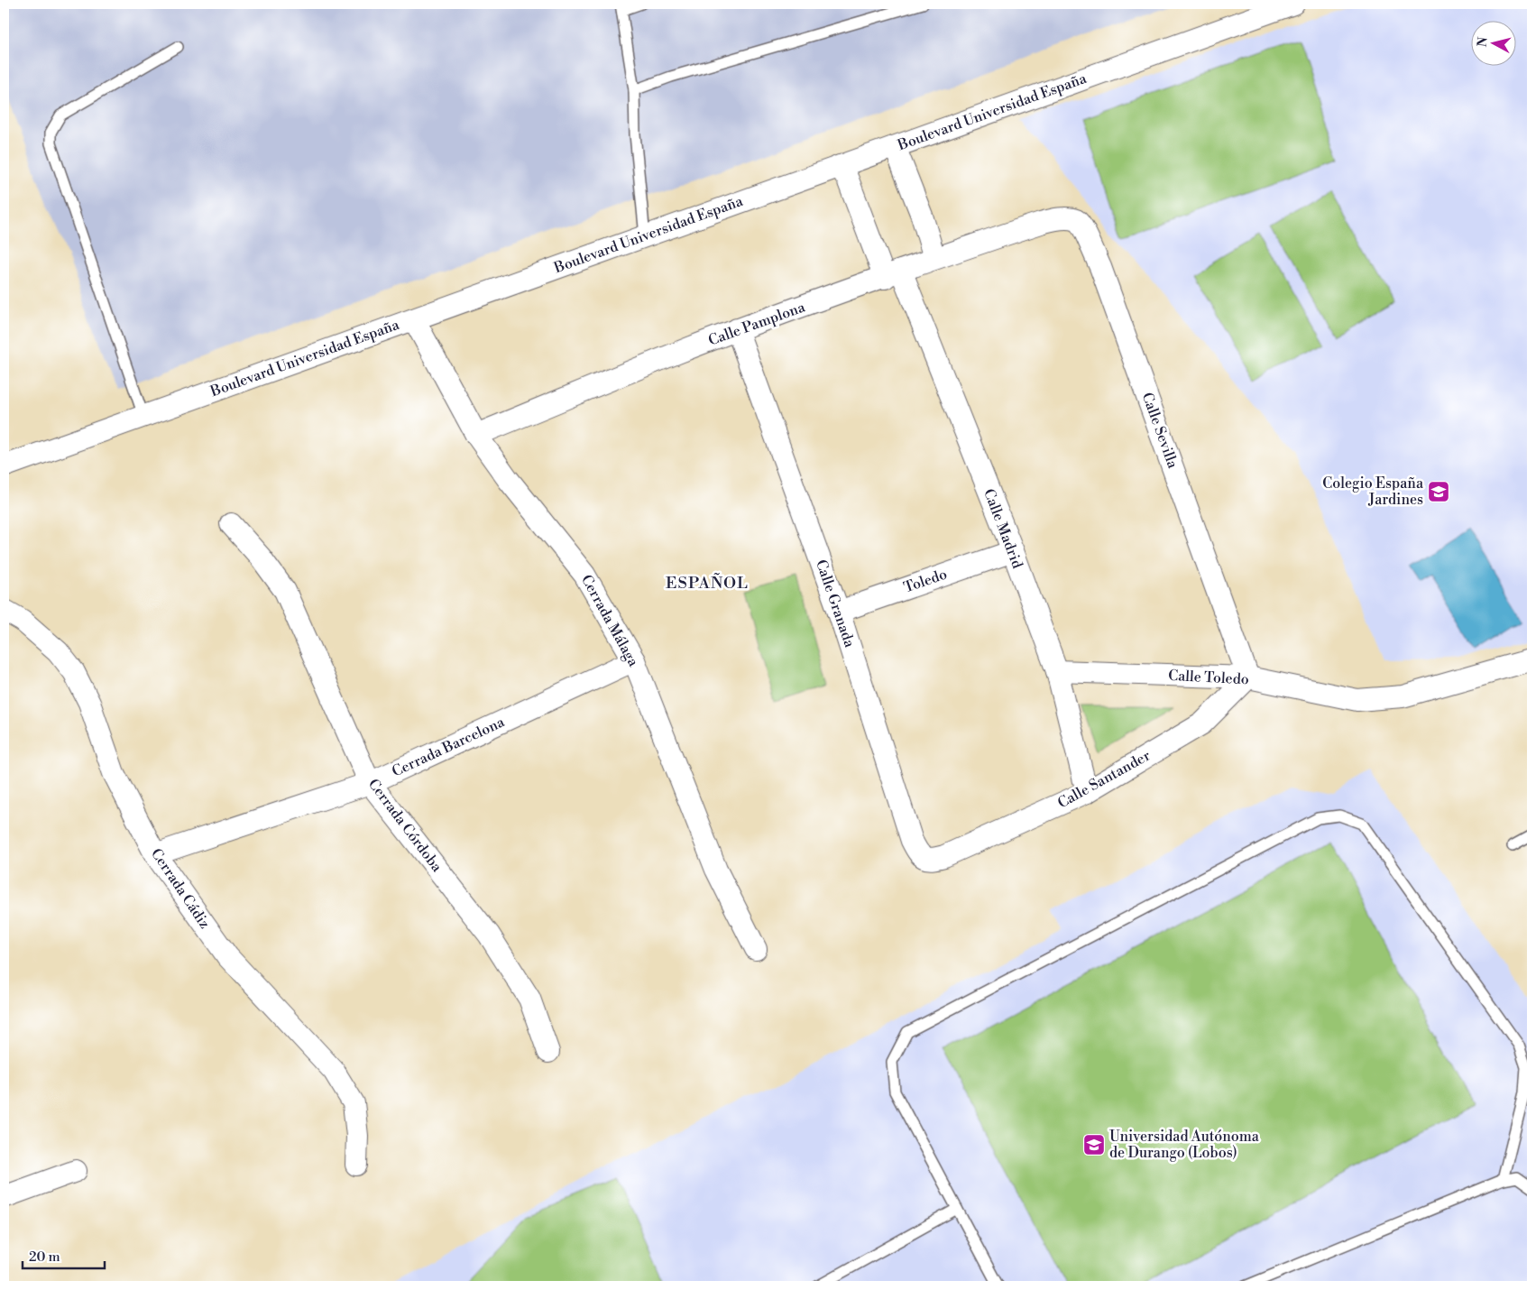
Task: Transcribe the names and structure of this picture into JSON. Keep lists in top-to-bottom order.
{
  "streets": {
    "street": [
      "Boulevard Universidad España",
      "Calle Pamplona",
      "Calle Sevilla",
      "Calle Madrid",
      "Toledo",
      "Calle Granada",
      "Cerrada Málaga",
      "Calle Toledo",
      "Cerrada Barcelona",
      "Calle Santander",
      "Cerrada Córdoba",
      "Cerrada Cádiz"
    ]
  },
  "crossings": [
    ["Boulevard Universidad España", "Calle Madrid"],
    ["Boulevard Universidad España", "Cerrada Málaga"],
    ["Calle Pamplona", "Calle Sevilla"],
    ["Calle Pamplona", "Calle Madrid"],
    ["Calle Pamplona", "Calle Granada"],
    ["Calle Pamplona", "Cerrada Málaga"],
    ["Calle Sevilla", "Calle Toledo"],
    ["Calle Sevilla", "Calle Santander"],
    ["Calle Madrid", "Toledo"],
    ["Calle Madrid", "Calle Toledo"],
    ["Calle Madrid", "Calle Santander"],
    ["Toledo", "Calle Granada"],
    ["Calle Granada", "Calle Santander"],
    ["Cerrada Málaga", "Cerrada Barcelona"],
    ["Calle Toledo", "Calle Santander"],
    ["Cerrada Barcelona", "Cerrada Córdoba"],
    ["Cerrada Barcelona", "Cerrada Cádiz"]
  ],
  "districts": ["ESPAÑOL"],
  "places": {
    "school or university": ["Colegio España Jardines", "Universidad Autónoma de Durango (Lobos)"]
  },
  "scale_bar": "20 m",
  "north": "left"
}
